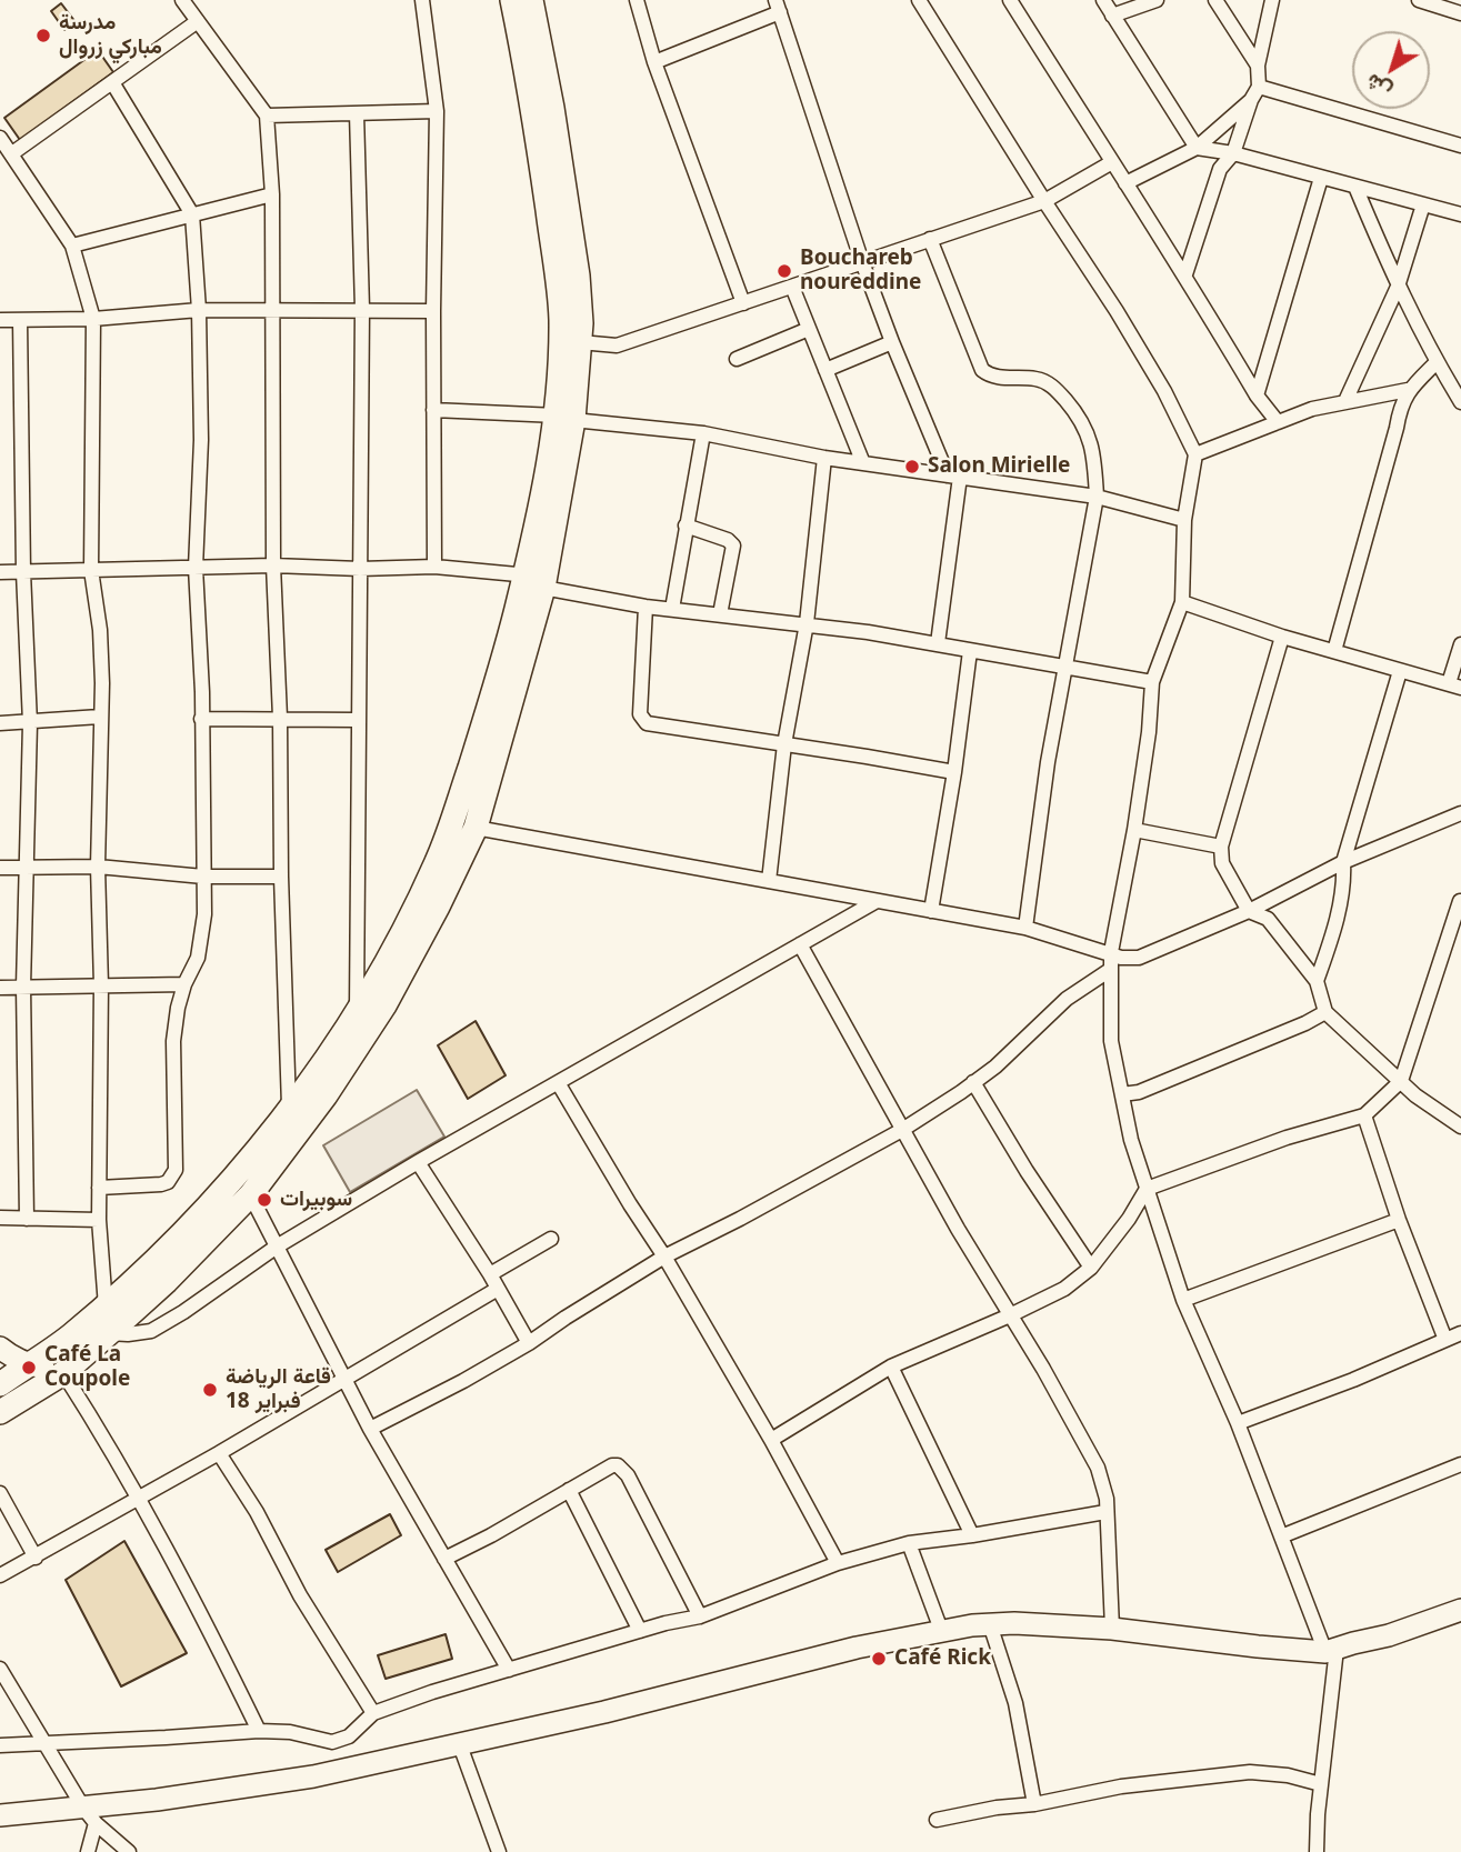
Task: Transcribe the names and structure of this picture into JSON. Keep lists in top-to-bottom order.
{
  "places": [
    "مدرسة مباركي زروال",
    "Bouchareb noureddine",
    "Salon Mirielle",
    "سوبيرات",
    "Café La Coupole",
    "قاعة الرياضة 18 فبراير",
    "Café Rick"
  ],
  "north": "bottom left"
}
